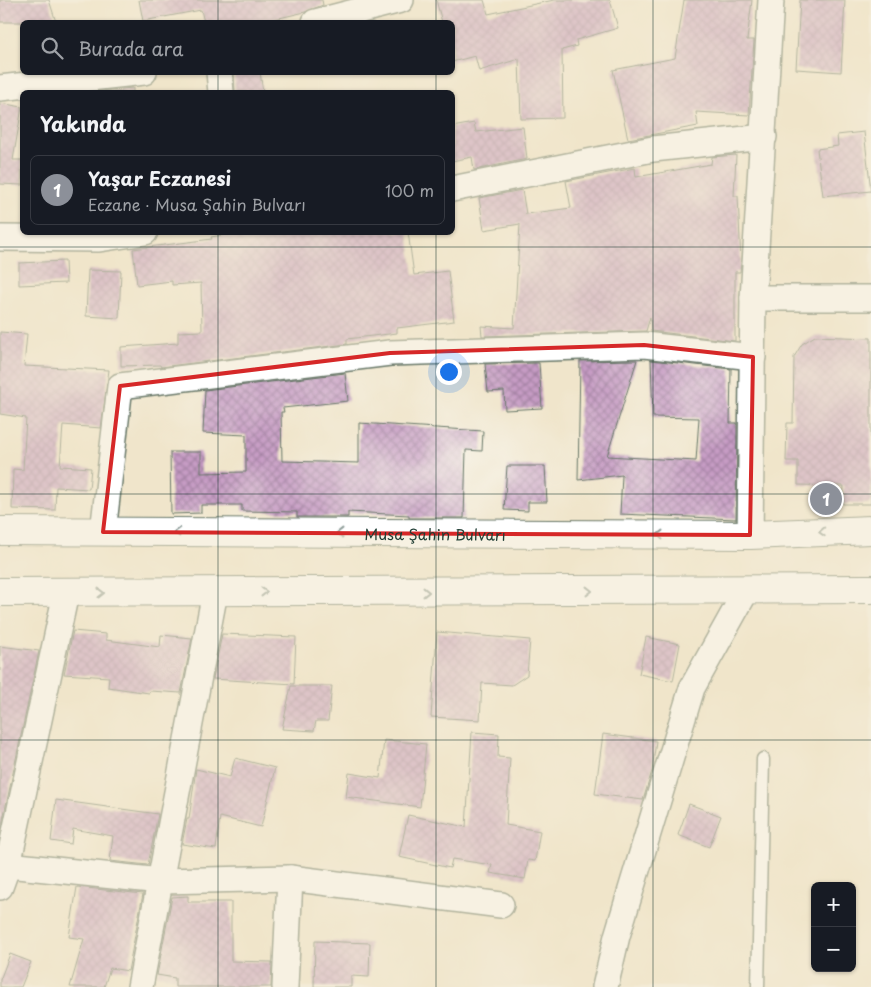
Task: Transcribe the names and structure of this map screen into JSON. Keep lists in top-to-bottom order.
{
  "streets": {
    "main road": ["Musa Şahin Bulvarı"]
  },
  "page": {
    "search": "Burada ara",
    "heading": "Yakında",
    "list": [
      {
        "mark": "1",
        "name": "Yaşar Eczanesi",
        "note": "Eczane · Musa Şahin Bulvarı",
        "value": "100 m"
      }
    ],
    "pins": "1",
    "map_buttons": ["+", "−"]
  }
}
